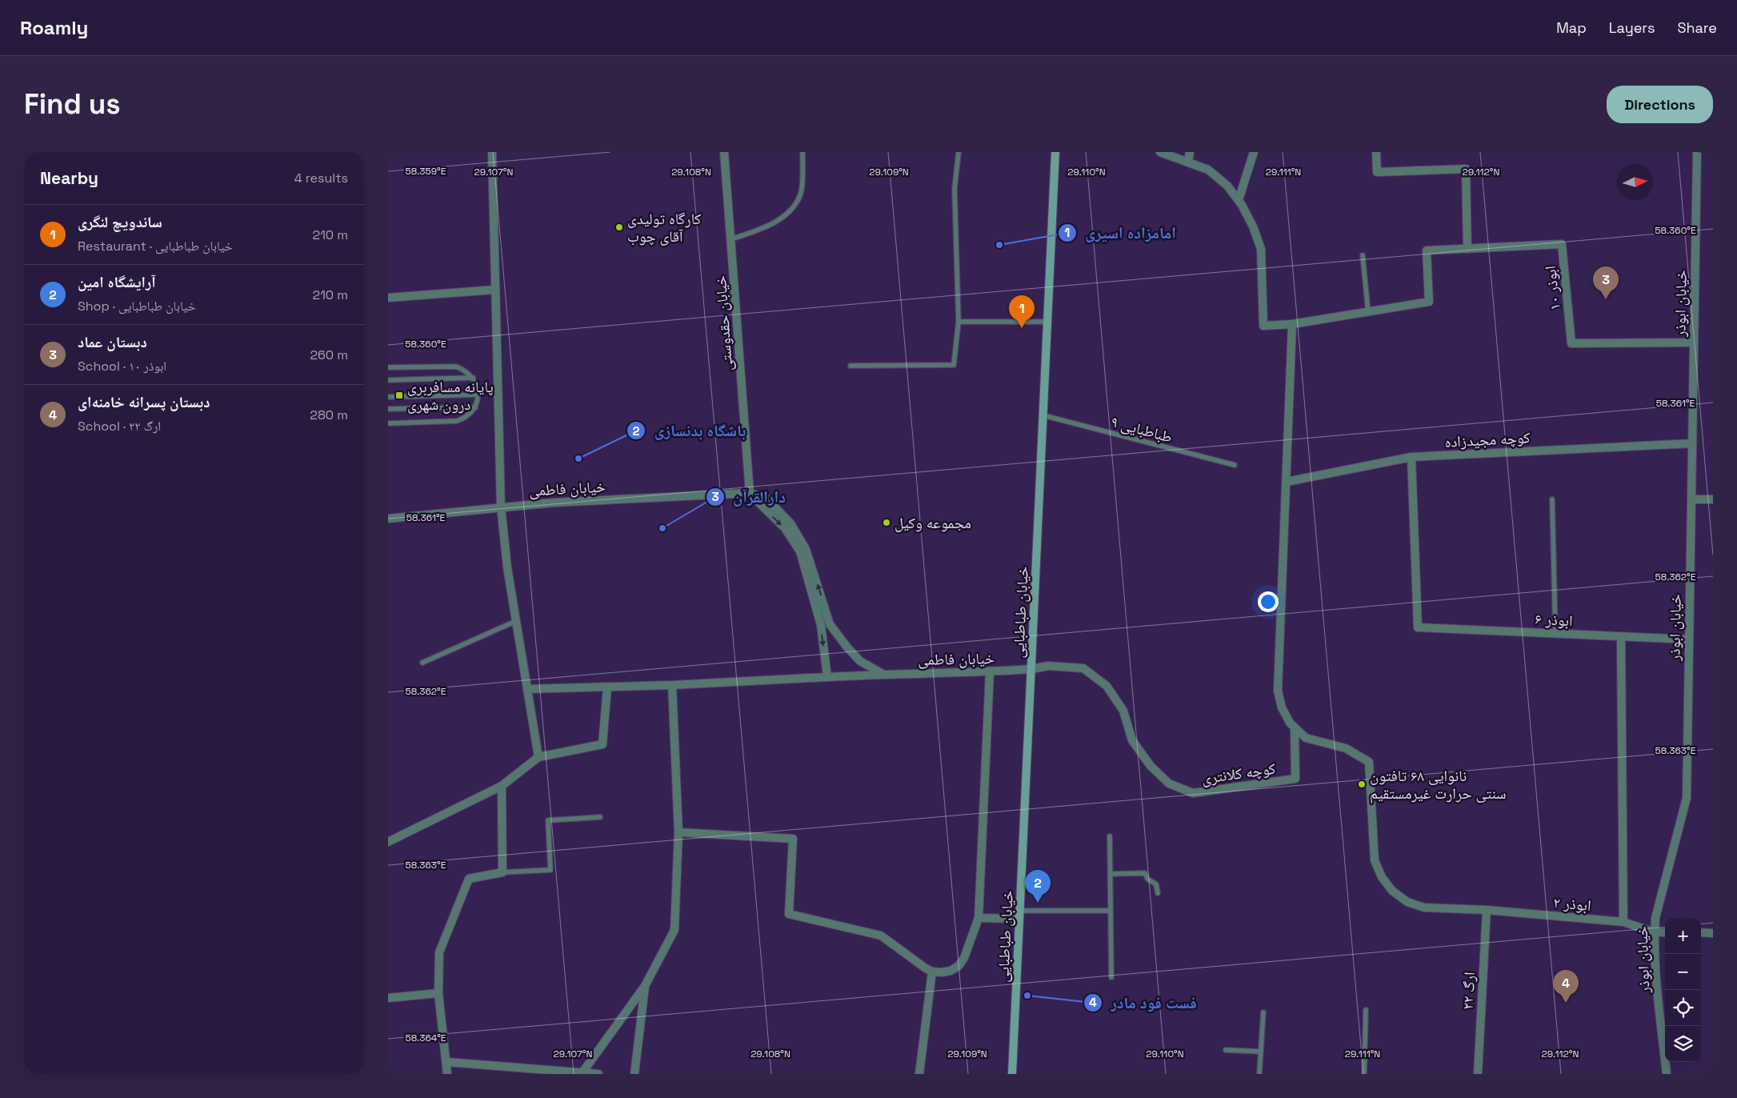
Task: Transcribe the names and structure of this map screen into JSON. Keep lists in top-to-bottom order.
{
  "streets": {
    "main road": ["خیابان طباطبایی"],
    "street": [
      "ابوذر ۱۰",
      "خیابان ابوذر",
      "خیابان حقدوستی",
      "کوچه مجیدزاده",
      "خیابان فاطمی",
      "ابوذر ۶",
      "کوچه کلانتری",
      "ابوذر ۲",
      "ارگ ۲۲"
    ],
    "lane": ["طباطبایی ۹"]
  },
  "crossings": [
    ["ابوذر ۱۰", "خیابان ابوذر"],
    ["خیابان ابوذر", "کوچه مجیدزاده"],
    ["خیابان ابوذر", "ابوذر ۶"],
    ["خیابان ابوذر", "ابوذر ۲"],
    ["خیابان حقدوستی", "خیابان فاطمی"],
    ["طباطبایی ۹", "خیابان طباطبایی"],
    ["کوچه مجیدزاده", "ابوذر ۶"],
    ["خیابان فاطمی", "خیابان طباطبایی"],
    ["خیابان فاطمی", "کوچه کلانتری"],
    ["خیابان طباطبایی", "کوچه کلانتری"],
    ["کوچه کلانتری", "ابوذر ۲"],
    ["ابوذر ۲", "ارگ ۲۲"]
  ],
  "places": {
    "other": [
      "کارگاه تولیدی آقای چوب",
      "امامزاده اسیری",
      "باشگاه بدنسازی",
      "مجموعه وکیل",
      "دارالقرآن",
      "نانوایی ۶۸ تافتون سنتی حرارت غیرمستقیم",
      "فست فود مادر"
    ],
    "transit": ["پایانه مسافربری درون شهری"]
  },
  "north": "right",
  "page": {
    "header": "Roamly",
    "nav": ["Map", "Layers", "Share"],
    "buttons": "Directions",
    "title": "Find us",
    "heading": ["Nearby", "4 results"],
    "list": [
      {
        "mark": "1",
        "name": "ساندویچ لنگری",
        "note": "Restaurant · خیابان طباطبایی",
        "value": "210 m"
      },
      {
        "mark": "2",
        "name": "آرایشگاه امین",
        "note": "Shop · خیابان طباطبایی",
        "value": "210 m"
      },
      {
        "mark": "3",
        "name": "دبستان عماد",
        "note": "School · ابوذر ۱۰",
        "value": "260 m"
      },
      {
        "mark": "4",
        "name": "دبستان پسرانه خامنه‌ای",
        "note": "School · ارگ ۲۲",
        "value": "280 m"
      }
    ],
    "pins": [
      "3",
      "1",
      "2",
      "4"
    ],
    "map_buttons": ["+", "−"]
  },
  "coordinates": [
    "58.359°E",
    "29.107°N",
    "29.108°N",
    "29.109°N",
    "29.110°N",
    "29.111°N",
    "29.112°N",
    "58.360°E",
    "58.361°E",
    "58.362°E",
    "58.363°E",
    "58.364°E"
  ]
}
